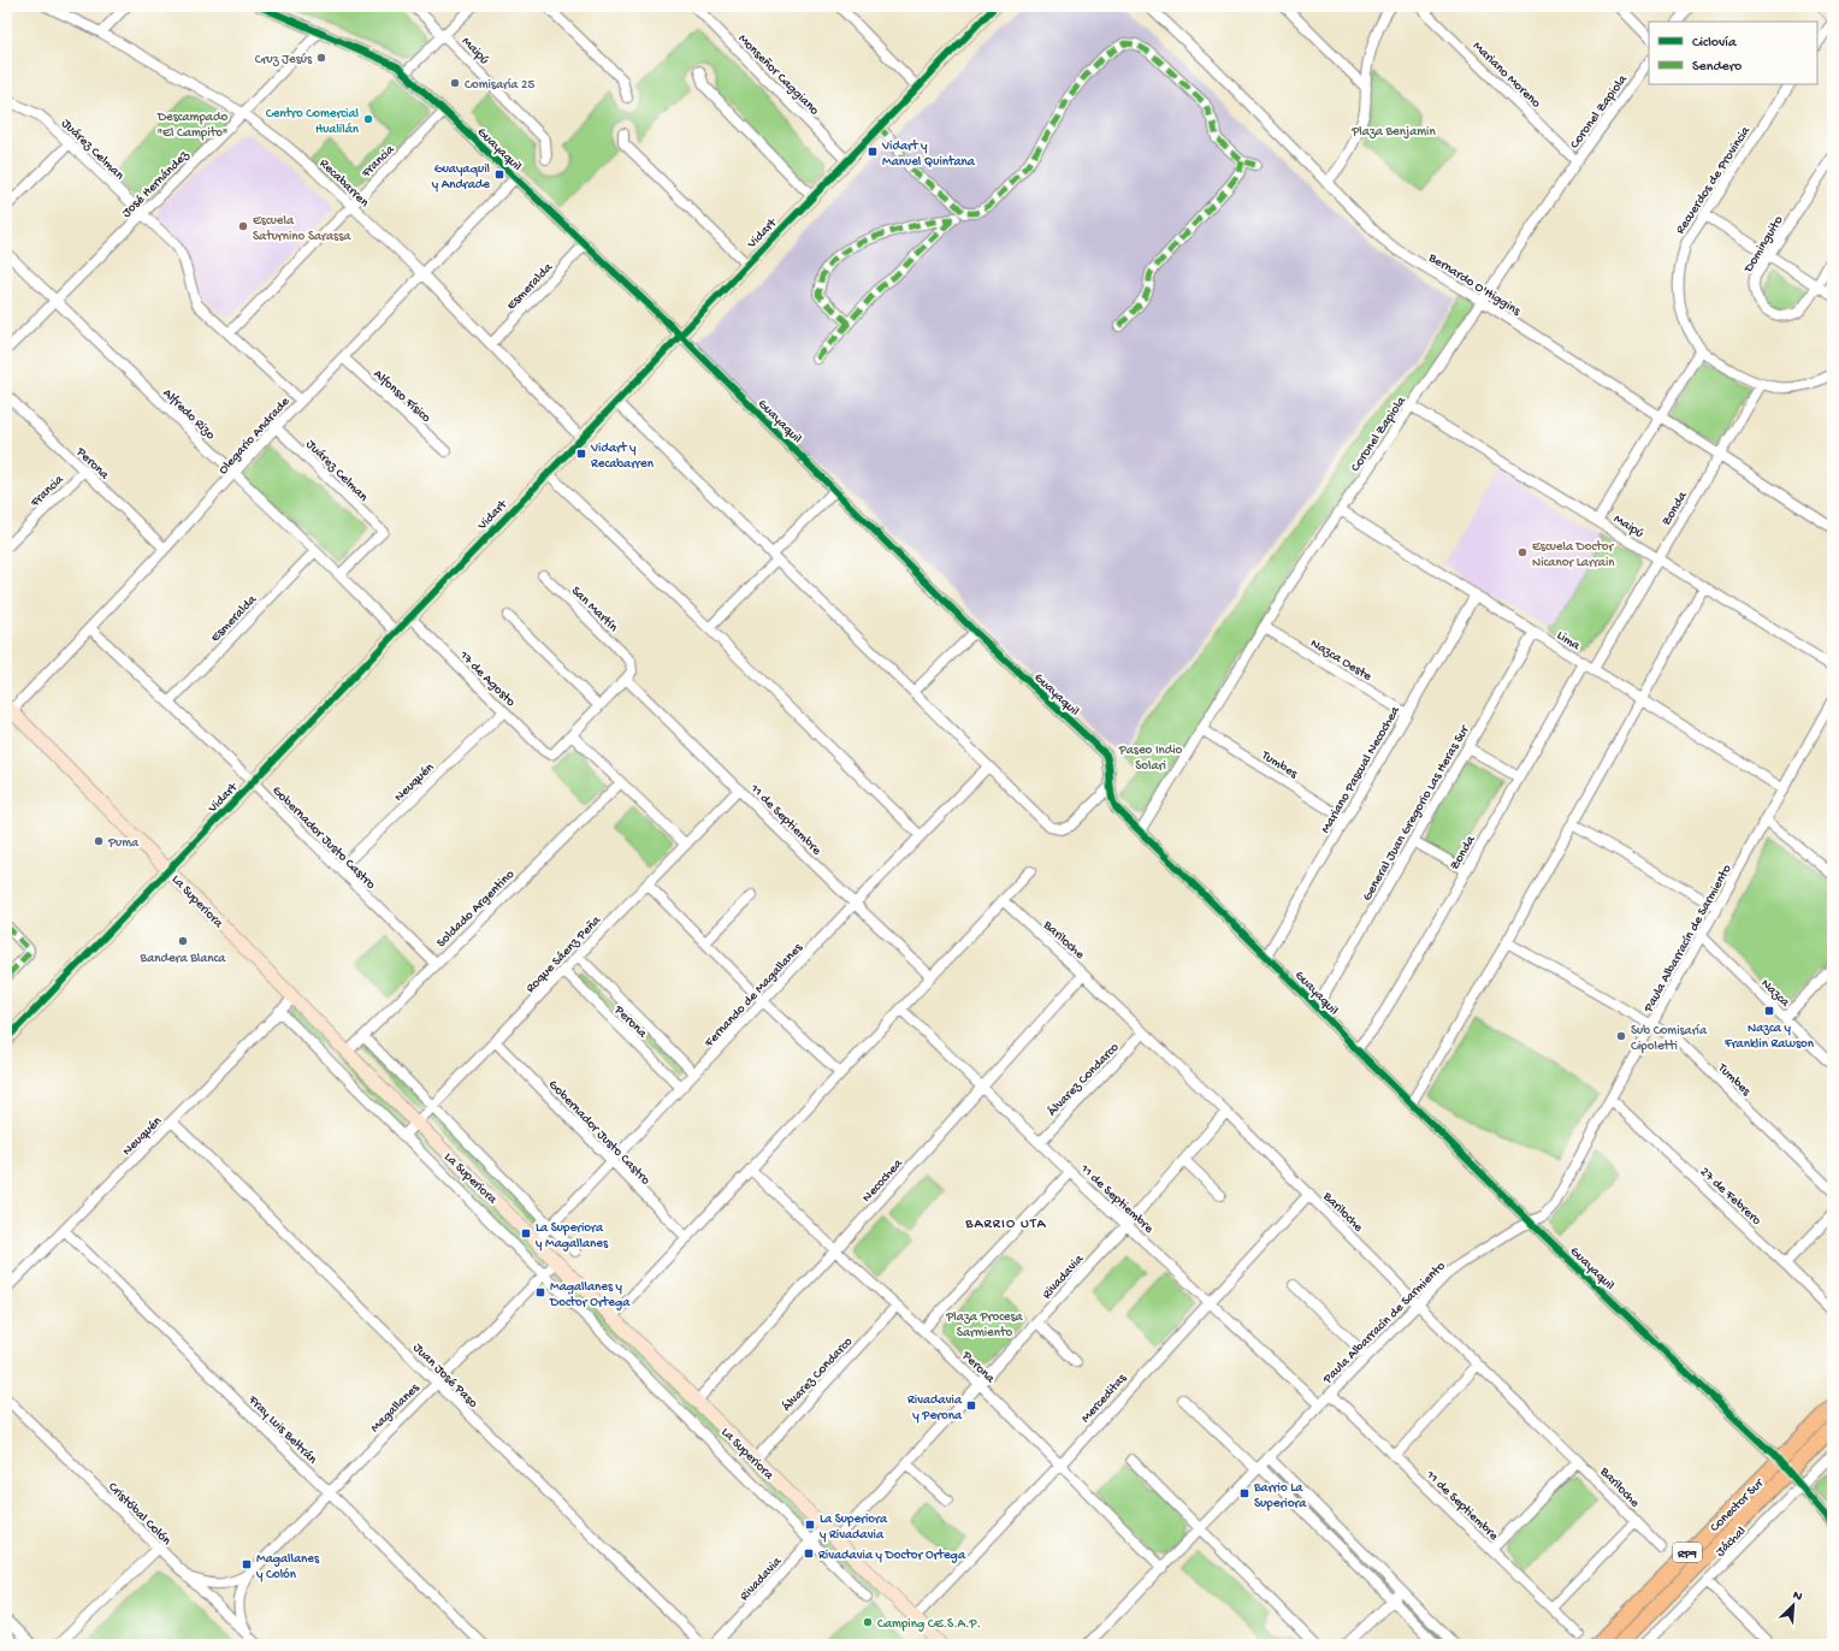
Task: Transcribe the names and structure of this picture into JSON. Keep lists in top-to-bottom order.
{
  "streets": {
    "main road": ["Conector Sur", "RP9"],
    "street": [
      "Maipú",
      "Monseñor Caggiano",
      "Mariano Moreno",
      "Coronel Zapiola",
      "Juárez Celman",
      "Guayaquil",
      "Francia",
      "Recuerdos de Provincia",
      "Recabarren",
      "José Hernández",
      "Vidart",
      "Dominguito",
      "Bernardo O'Higgins",
      "Esmeralda",
      "Alfonso Físico",
      "Alfredo Rizo",
      "Olegario Andrade",
      "Perona",
      "Zonda",
      "San Martín",
      "Lima",
      "Nazca Oeste",
      "17 de Agosto",
      "Tumbes",
      "Mariano Pascual Necochea",
      "Neuquén",
      "General Juan Gregorio Las Heras Sur",
      "11 de Septiembre",
      "Gobernador Justo Castro",
      "La Superiora",
      "Soldado Argentino",
      "Paula Albarracín de Sarmiento",
      "Bariloche",
      "Roque Sáenz Peña",
      "Nazca",
      "Fernando de Magallanes",
      "Álvarez Condarco",
      "Necochea",
      "27 de Febrero",
      "Rivadavia",
      "Juan José Paso",
      "Merceditas",
      "Magallanes",
      "Fray Luis Beltrán",
      "Cristóbal Colón",
      "Jáchal"
    ]
  },
  "crossings": [
    ["Maipú", "Coronel Zapiola"],
    ["Maipú", "Zonda"],
    ["Monseñor Caggiano", "Vidart"],
    ["Mariano Moreno", "Coronel Zapiola"],
    ["Coronel Zapiola", "Guayaquil"],
    ["Coronel Zapiola", "Bernardo O'Higgins"],
    ["Coronel Zapiola", "Lima"],
    ["Coronel Zapiola", "Nazca Oeste"],
    ["Coronel Zapiola", "Tumbes"],
    ["Juárez Celman", "Francia"],
    ["Juárez Celman", "José Hernández"],
    ["Juárez Celman", "Alfredo Rizo"],
    ["Juárez Celman", "Olegario Andrade"],
    ["Guayaquil", "Francia"],
    ["Guayaquil", "José Hernández"],
    ["Guayaquil", "Vidart"],
    ["Guayaquil", "Esmeralda"],
    ["Guayaquil", "Olegario Andrade"],
    ["Guayaquil", "Zonda"],
    ["Guayaquil", "Mariano Pascual Necochea"],
    ["Guayaquil", "General Juan Gregorio Las Heras Sur"],
    ["Guayaquil", "Paula Albarracín de Sarmiento"],
    ["Guayaquil", "Conector Sur"],
    ["Guayaquil", "Jáchal"],
    ["Francia", "Recabarren"],
    ["Francia", "Perona"],
    ["Recuerdos de Provincia", "Zonda"],
    ["Recabarren", "José Hernández"],
    ["Recabarren", "Vidart"],
    ["Recabarren", "Esmeralda"],
    ["Recabarren", "Olegario Andrade"],
    ["José Hernández", "Alfredo Rizo"],
    ["Vidart", "Alfredo Rizo"],
    ["Vidart", "17 de Agosto"],
    ["Vidart", "Gobernador Justo Castro"],
    ["Vidart", "La Superiora"],
    ["Bernardo O'Higgins", "Zonda"],
    ["Esmeralda", "Alfredo Rizo"],
    ["Esmeralda", "Gobernador Justo Castro"],
    ["Alfonso Físico", "Olegario Andrade"],
    ["Alfredo Rizo", "Olegario Andrade"],
    ["Olegario Andrade", "Perona"],
    ["Olegario Andrade", "Gobernador Justo Castro"],
    ["Olegario Andrade", "La Superiora"],
    ["Perona", "Paula Albarracín de Sarmiento"],
    ["Perona", "Roque Sáenz Peña"],
    ["Perona", "Fernando de Magallanes"],
    ["Perona", "Álvarez Condarco"],
    ["Perona", "Necochea"],
    ["Perona", "Rivadavia"],
    ["Perona", "Merceditas"],
    ["Zonda", "Lima"],
    ["San Martín", "11 de Septiembre"],
    ["Lima", "Mariano Pascual Necochea"],
    ["Lima", "General Juan Gregorio Las Heras Sur"],
    ["Lima", "Paula Albarracín de Sarmiento"],
    ["Nazca Oeste", "Mariano Pascual Necochea"],
    ["17 de Agosto", "Neuquén"],
    ["Tumbes", "Mariano Pascual Necochea"],
    ["Tumbes", "Paula Albarracín de Sarmiento"],
    ["Neuquén", "Gobernador Justo Castro"],
    ["Neuquén", "La Superiora"],
    ["Neuquén", "Juan José Paso"],
    ["Neuquén", "Fray Luis Beltrán"],
    ["11 de Septiembre", "Paula Albarracín de Sarmiento"],
    ["11 de Septiembre", "Roque Sáenz Peña"],
    ["11 de Septiembre", "Fernando de Magallanes"],
    ["11 de Septiembre", "Álvarez Condarco"],
    ["11 de Septiembre", "Necochea"],
    ["11 de Septiembre", "Rivadavia"],
    ["11 de Septiembre", "Merceditas"],
    ["Gobernador Justo Castro", "Soldado Argentino"],
    ["Gobernador Justo Castro", "Roque Sáenz Peña"],
    ["Gobernador Justo Castro", "Fernando de Magallanes"],
    ["La Superiora", "Soldado Argentino"],
    ["La Superiora", "Roque Sáenz Peña"],
    ["La Superiora", "Fernando de Magallanes"],
    ["La Superiora", "Álvarez Condarco"],
    ["La Superiora", "Necochea"],
    ["La Superiora", "Rivadavia"],
    ["La Superiora", "Merceditas"],
    ["La Superiora", "Magallanes"],
    ["Paula Albarracín de Sarmiento", "Bariloche"],
    ["Paula Albarracín de Sarmiento", "Nazca"],
    ["Paula Albarracín de Sarmiento", "27 de Febrero"],
    ["Bariloche", "Álvarez Condarco"],
    ["Bariloche", "Necochea"],
    ["Bariloche", "Rivadavia"],
    ["Bariloche", "Merceditas"],
    ["Juan José Paso", "Magallanes"],
    ["Magallanes", "Fray Luis Beltrán"],
    ["Magallanes", "Cristóbal Colón"]
  ],
  "districts": ["BARRIO UTA"],
  "parks": [
    "Descampado \"El Campito\"",
    "Plaza Benjamin",
    "Paseo Indio Solari",
    "Plaza Procesa Sarmiento"
  ],
  "places": {
    "other": [
      "Cruz Jesús",
      "Comisaría 25",
      "Centro Comercial Hualilán",
      "Escuela Saturnino Sarassa",
      "Escuela Doctor Nicanor Larrain",
      "Puma",
      "Bandera Blanca",
      "Sub Comisaría Cipoletti",
      "Camping CE.S.A.P."
    ],
    "transit": [
      "Vidart y Manuel Quintana",
      "Guayaquil y Andrade",
      "Vidart y Recabarren",
      "Nazca y Franklin Rawson",
      "La Superiora y Magallanes",
      "Magallanes y Doctor Ortega",
      "Rivadavia y Perona",
      "Barrio La Superiora",
      "La Superiora y Rivadavia",
      "Rivadavia y Doctor Ortega",
      "Magallanes y Colón"
    ]
  },
  "legend": ["Ciclovía", "Sendero"],
  "north": "top right"
}
